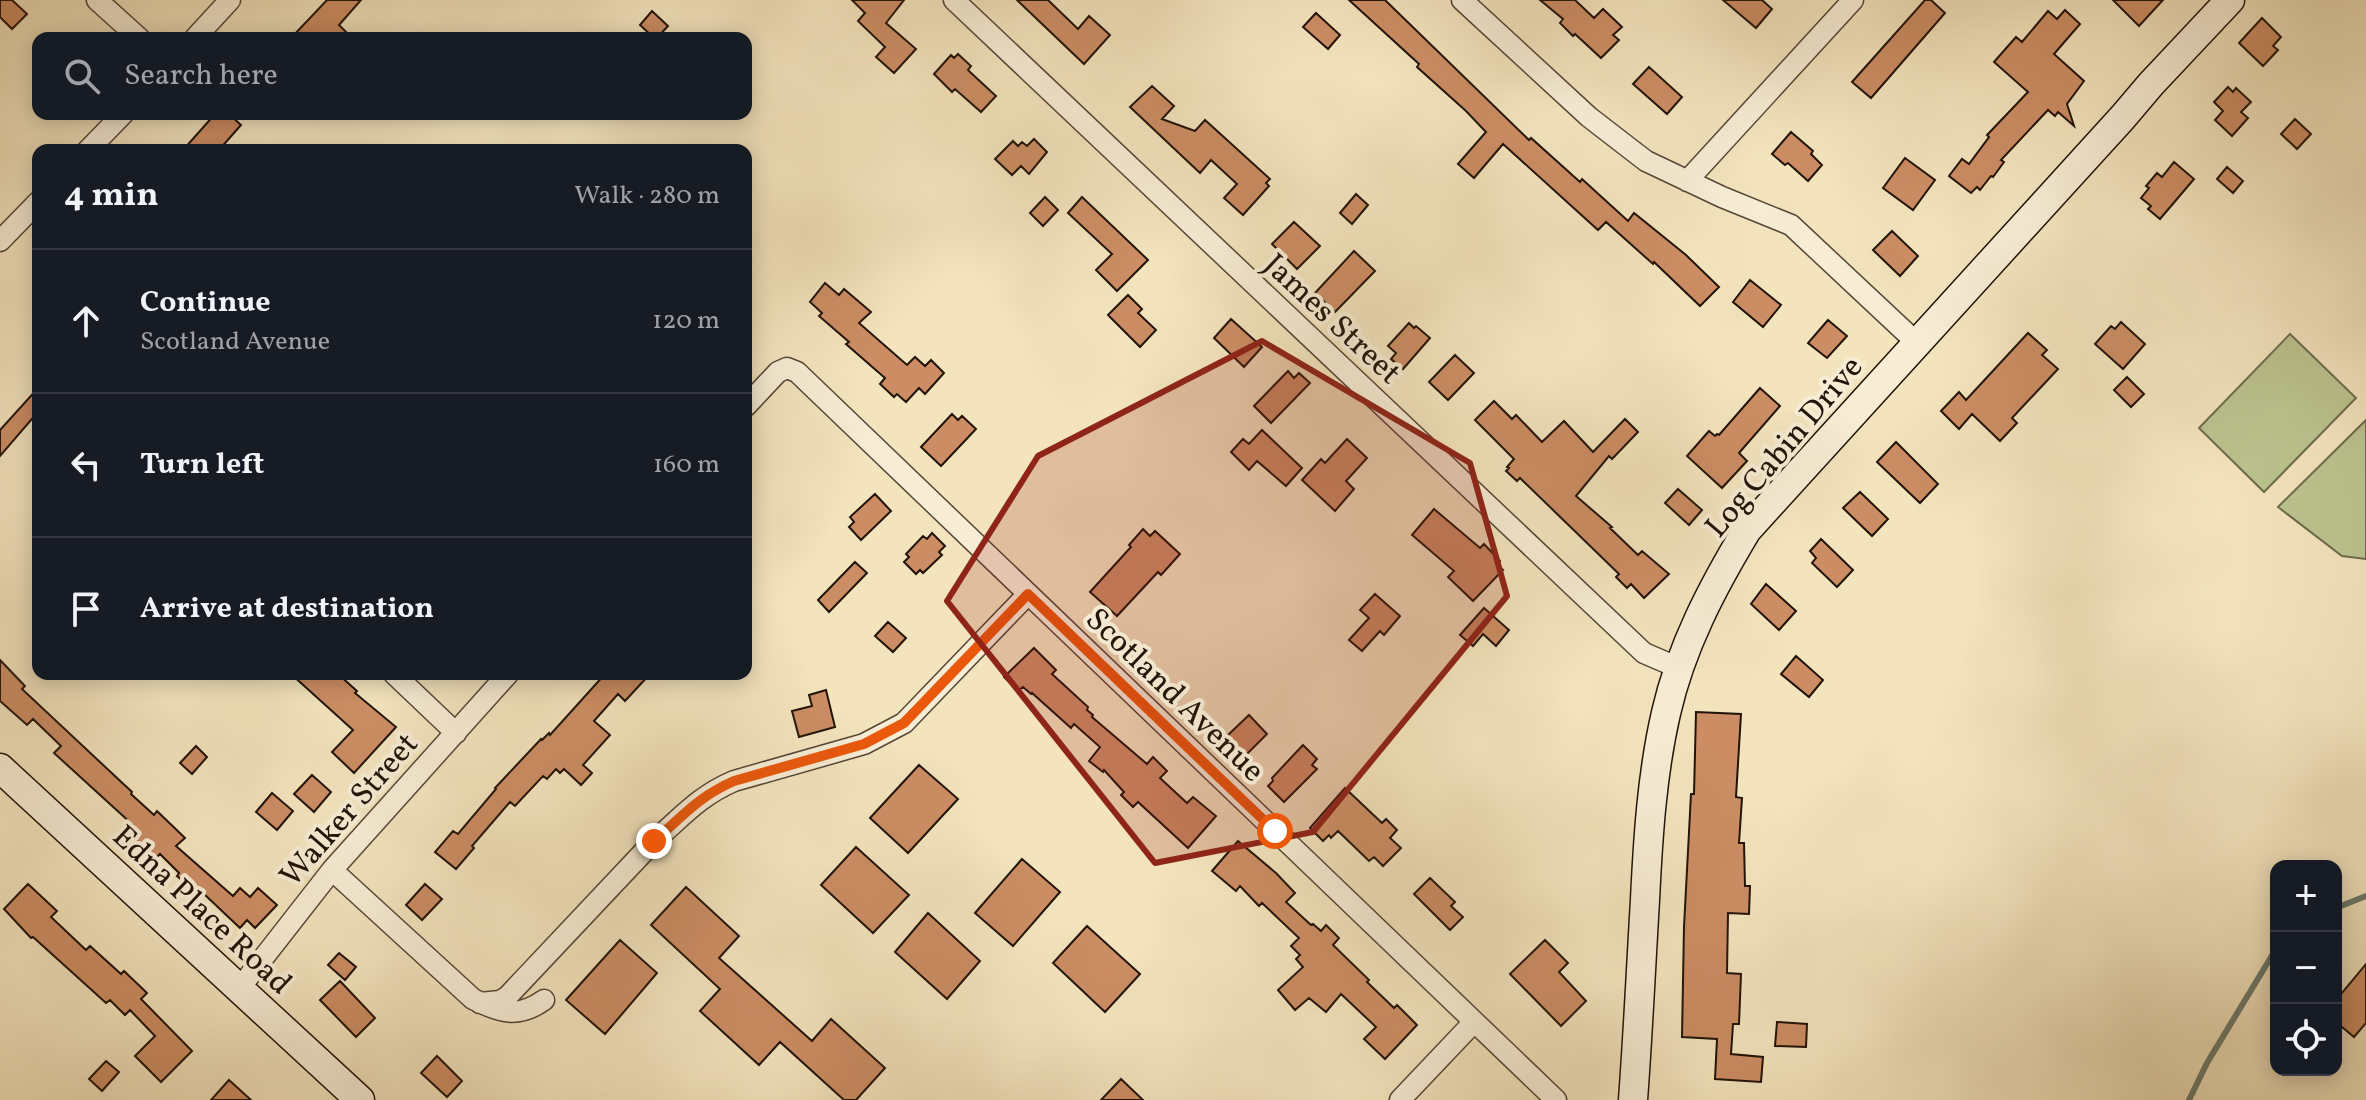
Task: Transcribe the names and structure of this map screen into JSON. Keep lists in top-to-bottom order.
{
  "streets": {
    "street": [
      "James Street",
      "Log Cabin Drive",
      "Scotland Avenue",
      "Walker Street",
      "Edna Place Road"
    ]
  },
  "crossings": [
    ["James Street", "Log Cabin Drive"],
    ["Walker Street", "Edna Place Road"]
  ],
  "page": {
    "search": "Search here",
    "heading": ["4 min", "Walk · 280 m"],
    "list": [
      ["Continue", "Scotland Avenue", "120 m"],
      ["Turn left", "160 m"],
      "Arrive at destination"
    ],
    "map_buttons": ["+", "−"]
  }
}
